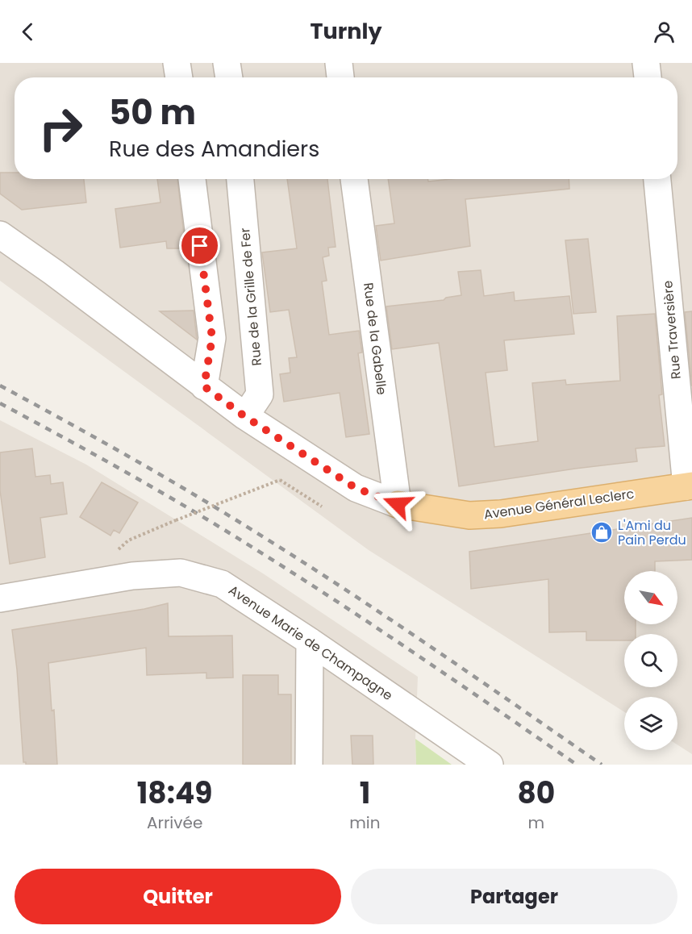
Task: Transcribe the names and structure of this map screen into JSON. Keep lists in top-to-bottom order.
{
  "streets": {
    "main road": ["Avenue Général Leclerc"],
    "street": [
      "Rue de la Grille de Fer",
      "Rue Traversière",
      "Rue de la Gabelle",
      "Avenue Marie de Champagne"
    ]
  },
  "crossings": [
    ["Rue Traversière", "Avenue Général Leclerc"],
    ["Rue de la Gabelle", "Avenue Général Leclerc"]
  ],
  "places": {
    "shop": ["L'Ami du Pain Perdu"]
  },
  "north": "bottom right",
  "page": {
    "header": "Turnly",
    "turn": ["50 m", "Rue des Amandiers"],
    "eta": [
      "18:49",
      "Arrivée",
      "1",
      "min",
      "80",
      "m"
    ],
    "buttons": ["Quitter", "Partager"]
  }
}
